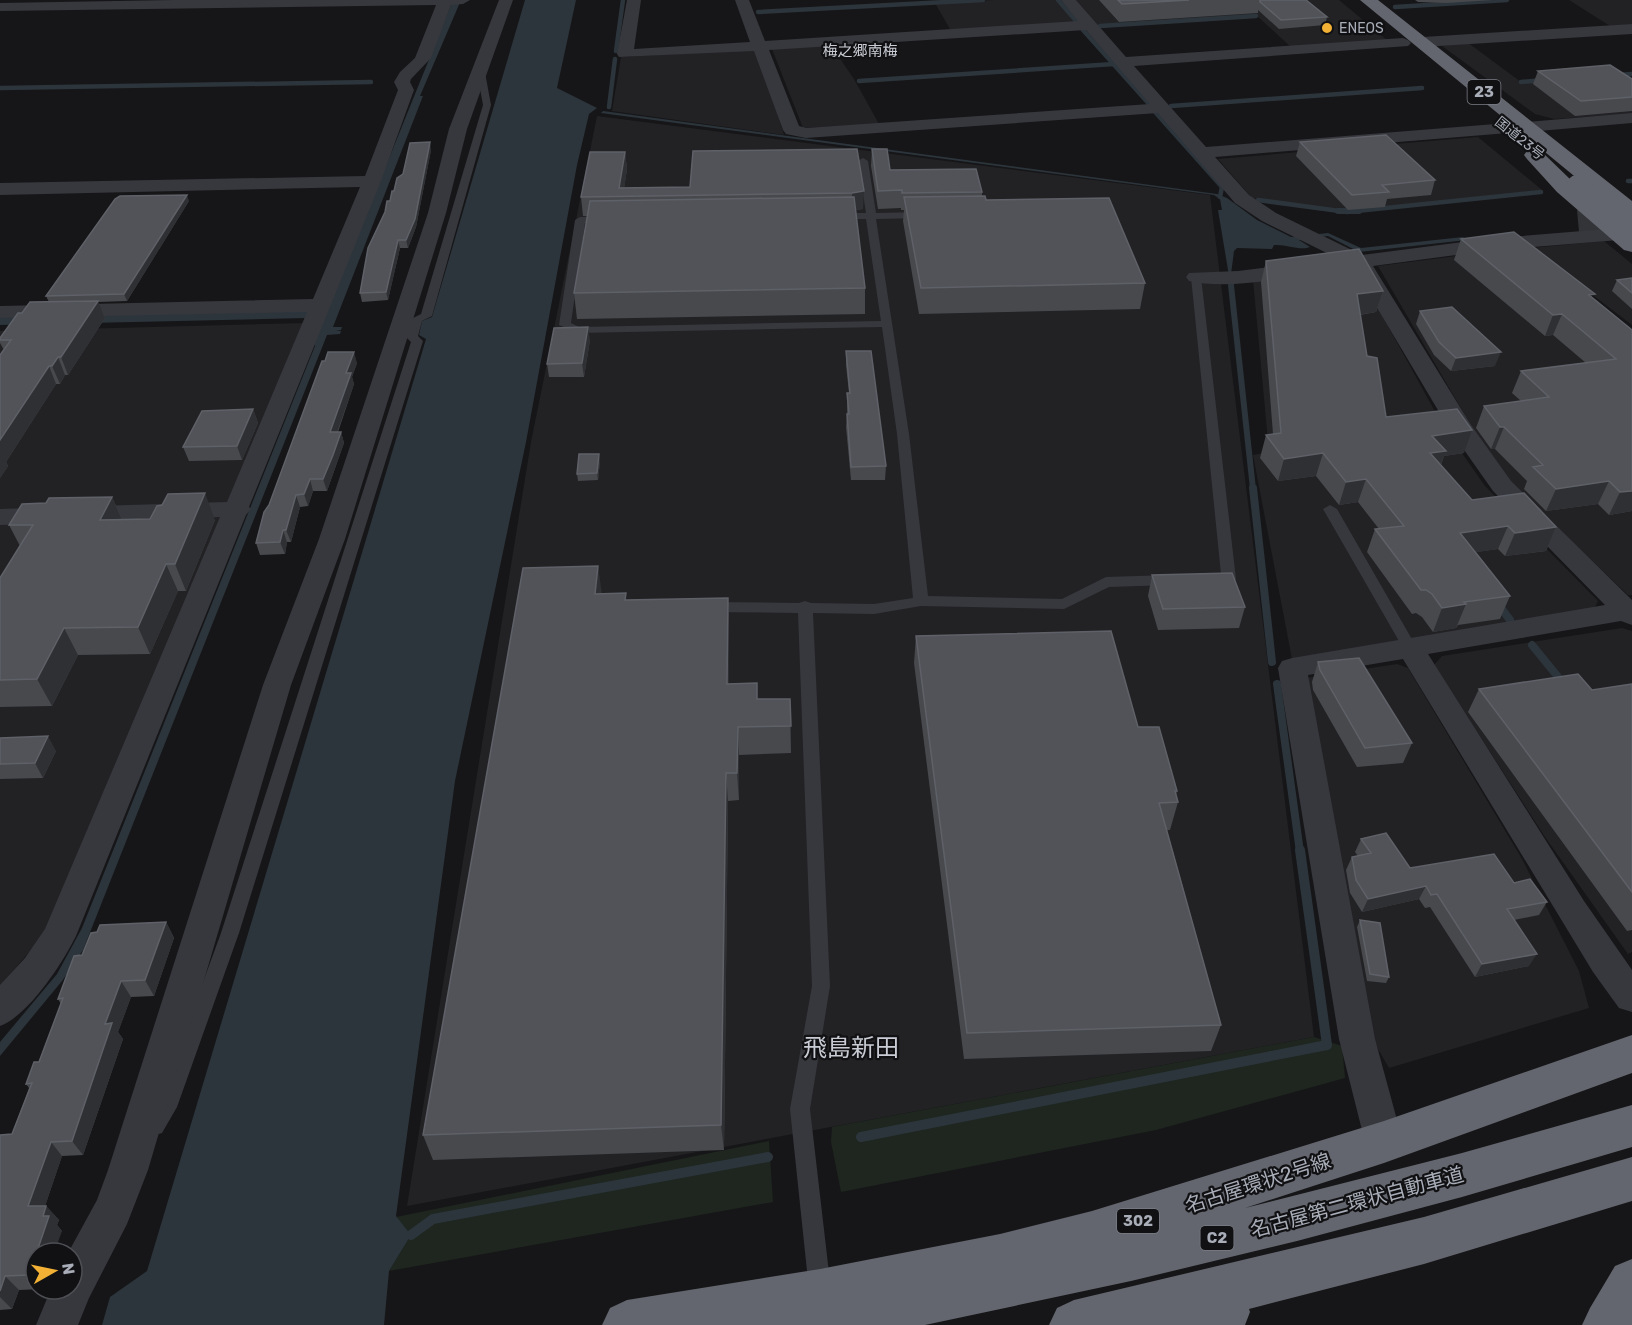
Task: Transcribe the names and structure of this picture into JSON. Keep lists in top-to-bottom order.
{
  "streets": {
    "highway": [
      "23",
      "国道23号",
      "名古屋環状2号線",
      "名古屋第二環状自動車道",
      "302",
      "C2"
    ]
  },
  "crossings": [
    ["名古屋環状2号線", "名古屋第二環状自動車道"]
  ],
  "districts": ["梅之郷南梅", "飛島新田"],
  "places": ["ENEOS"],
  "north": "right"
}
